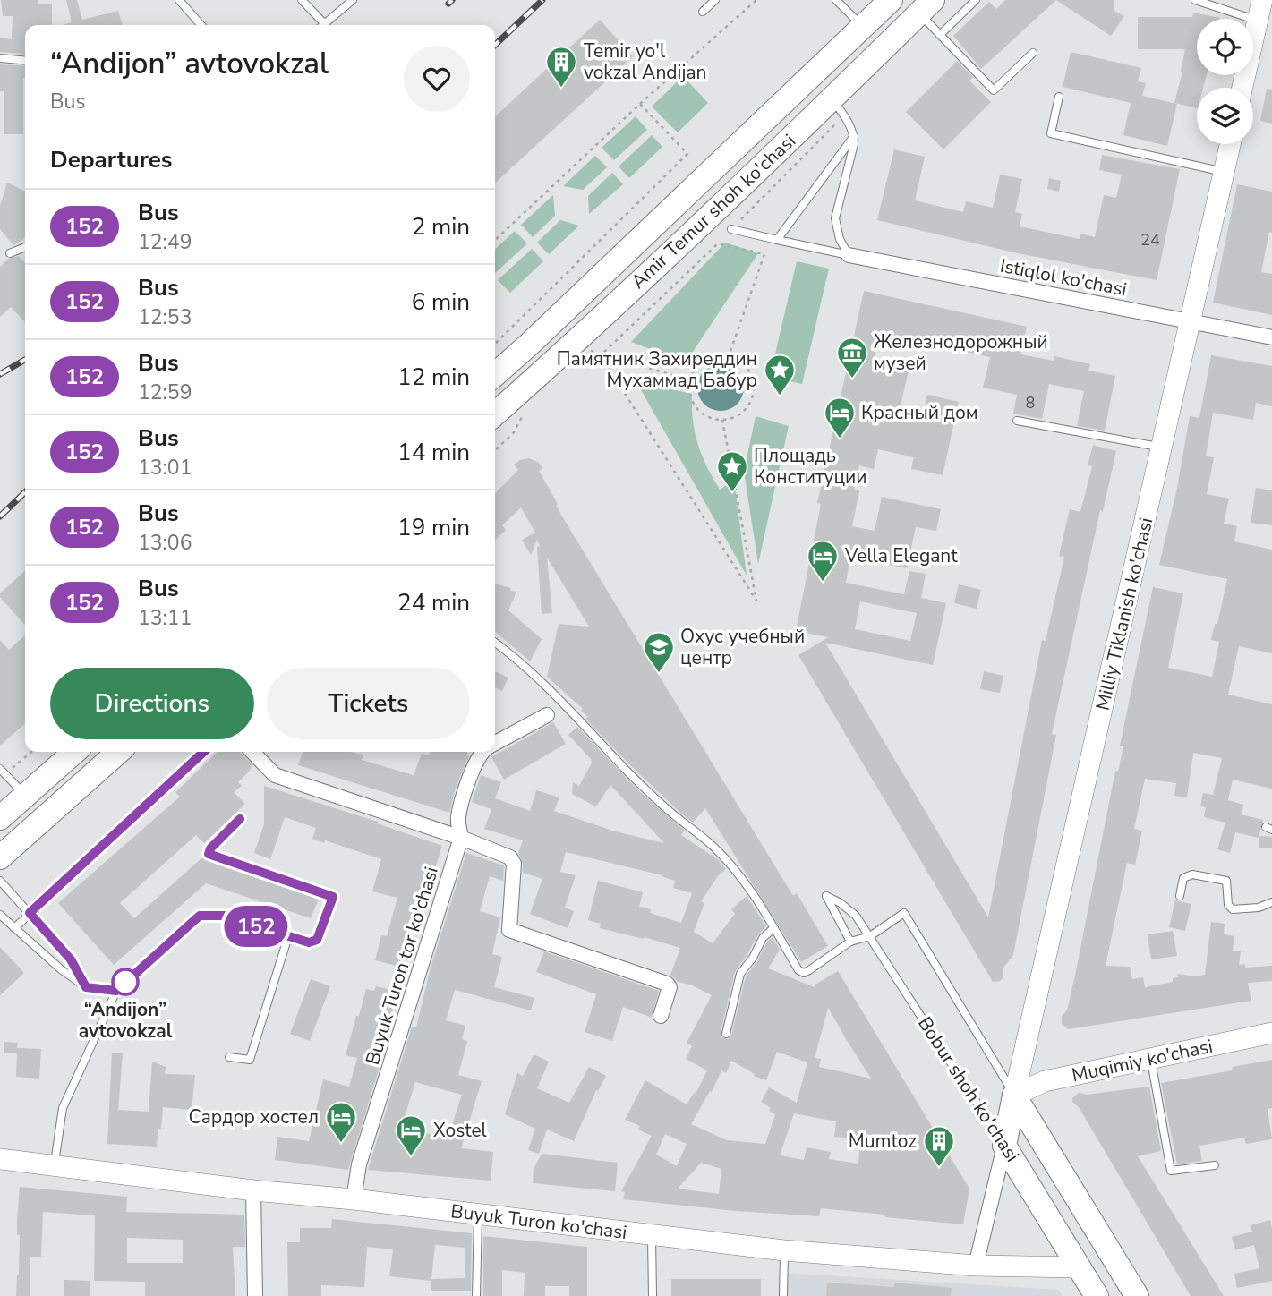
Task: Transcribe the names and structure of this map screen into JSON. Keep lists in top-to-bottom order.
{
  "streets": {
    "main road": ["Amir Temur shoh ko'chasi", "Bobur shoh ko'chasi"],
    "street": [
      "Istiqlol ko'chasi",
      "Milliy Tiklanish ko'chasi",
      "Buyuk Turon tor ko'chasi",
      "Muqimiy ko'chasi",
      "Buyuk Turon ko'chasi"
    ]
  },
  "crossings": [
    ["Istiqlol ko'chasi", "Milliy Tiklanish ko'chasi"],
    ["Milliy Tiklanish ko'chasi", "Muqimiy ko'chasi"],
    ["Milliy Tiklanish ko'chasi", "Bobur shoh ko'chasi"],
    ["Buyuk Turon tor ko'chasi", "Buyuk Turon ko'chasi"],
    ["Muqimiy ko'chasi", "Bobur shoh ko'chasi"],
    ["Bobur shoh ko'chasi", "Buyuk Turon ko'chasi"]
  ],
  "places": {
    "building": ["Temir yo'l vokzal Andijan", "Mumtoz"],
    "museum": ["Железнодорожный музей"],
    "place": ["Памятник Захиреддин Мухаммад Бабур", "Площадь Конституции"],
    "hotel": [
      "Красный дом",
      "Vella Elegant",
      "Сардор хостел",
      "Xostel"
    ],
    "school or university": ["Охус учебный центр"],
    "other": ["“Andijon” avtovokzal"]
  },
  "lines": ["bus line 152"],
  "house_numbers": ["24", "8"],
  "page": {
    "on_map": "152",
    "heading": [
      ["“Andijon” avtovokzal", "Bus"],
      "Departures"
    ],
    "list": [
      {
        "mark": "152",
        "name": "Bus",
        "note": "12:49",
        "value": "2 min"
      },
      {
        "mark": "152",
        "name": "Bus",
        "note": "12:53",
        "value": "6 min"
      },
      {
        "mark": "152",
        "name": "Bus",
        "note": "12:59",
        "value": "12 min"
      },
      {
        "mark": "152",
        "name": "Bus",
        "note": "13:01",
        "value": "14 min"
      },
      {
        "mark": "152",
        "name": "Bus",
        "note": "13:06",
        "value": "19 min"
      },
      {
        "mark": "152",
        "name": "Bus",
        "note": "13:11",
        "value": "24 min"
      }
    ],
    "buttons": ["Directions", "Tickets"]
  }
}
